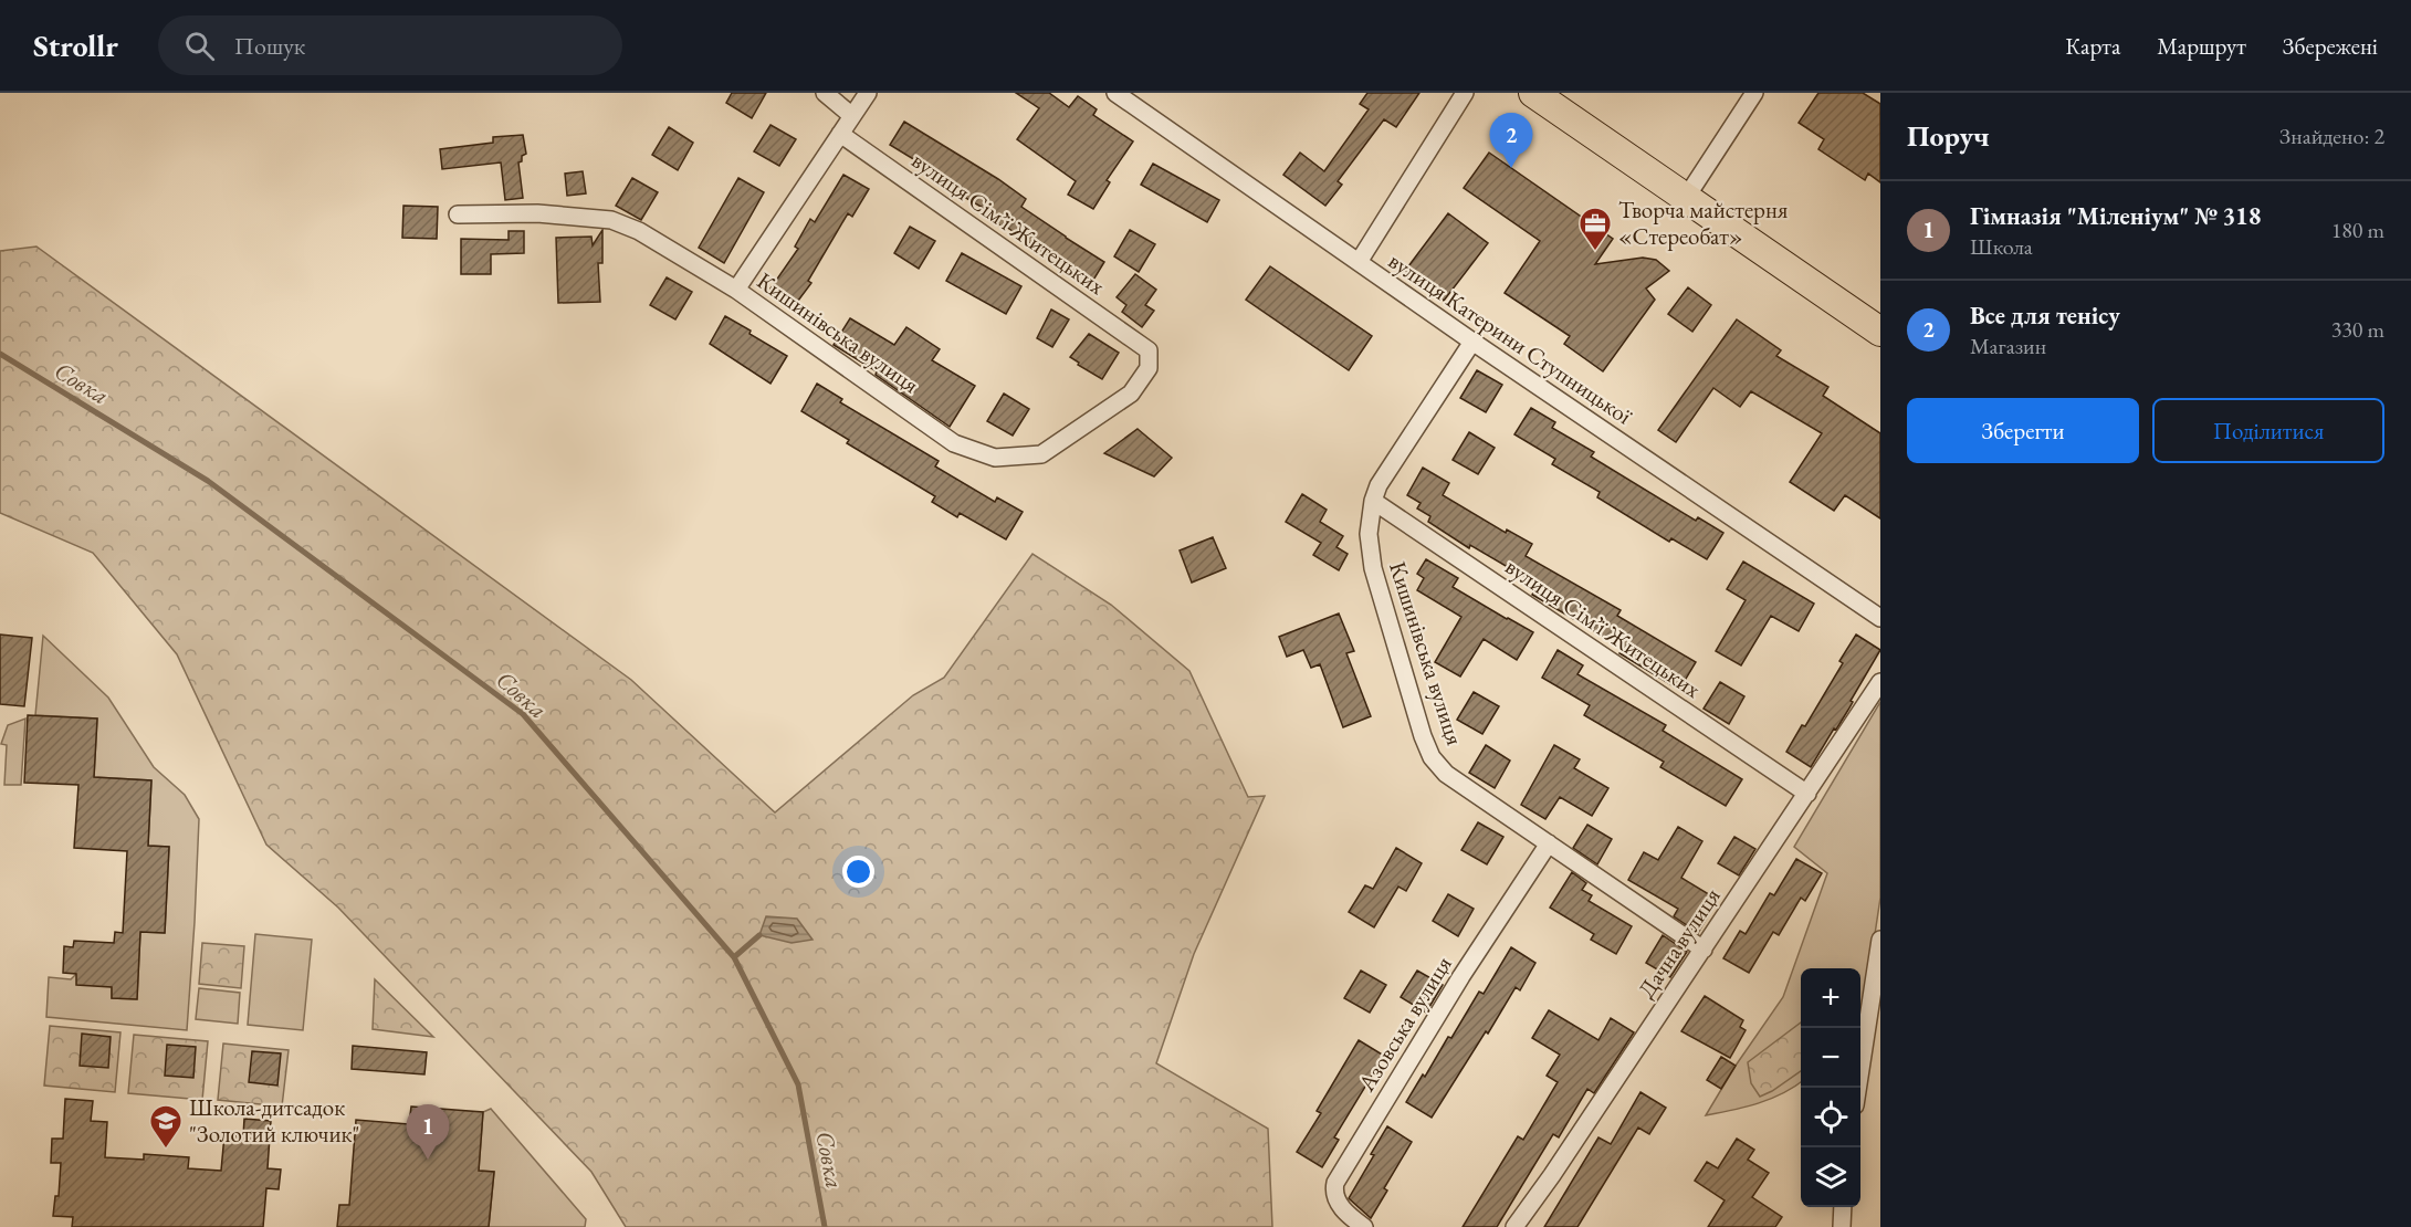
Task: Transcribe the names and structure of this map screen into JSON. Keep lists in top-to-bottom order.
{
  "streets": {
    "street": [
      "вулиця Сімʼї Житецьких",
      "Кишинівська вулиця",
      "вулиця Катерини Ступницької",
      "Дачна вулиця",
      "Азовська вулиця"
    ]
  },
  "crossings": [
    ["вулиця Сімʼї Житецьких", "Кишинівська вулиця"],
    ["вулиця Сімʼї Житецьких", "Дачна вулиця"],
    ["Кишинівська вулиця", "вулиця Катерини Ступницької"],
    ["Кишинівська вулиця", "Дачна вулиця"],
    ["Кишинівська вулиця", "Азовська вулиця"]
  ],
  "water": ["Совка"],
  "places": {
    "office": ["Творча майстерня «Стереобат»"],
    "school or university": ["Школа-дитсадок \"Золотий ключик\""]
  },
  "page": {
    "header": "Strollr",
    "search": "Пошук",
    "nav": ["Карта", "Маршрут", "Збережені"],
    "heading": ["Поруч", "Знайдено: 2"],
    "pins": ["2", "1"],
    "list": [
      {
        "mark": "1",
        "name": "Гімназія \"Міленіум\" № 318",
        "note": "Школа",
        "value": "180 m"
      },
      {
        "mark": "2",
        "name": "Все для тенісу",
        "note": "Магазин",
        "value": "330 m"
      }
    ],
    "buttons": ["Зберегти", "Поділитися"],
    "map_buttons": ["+", "−"]
  }
}
